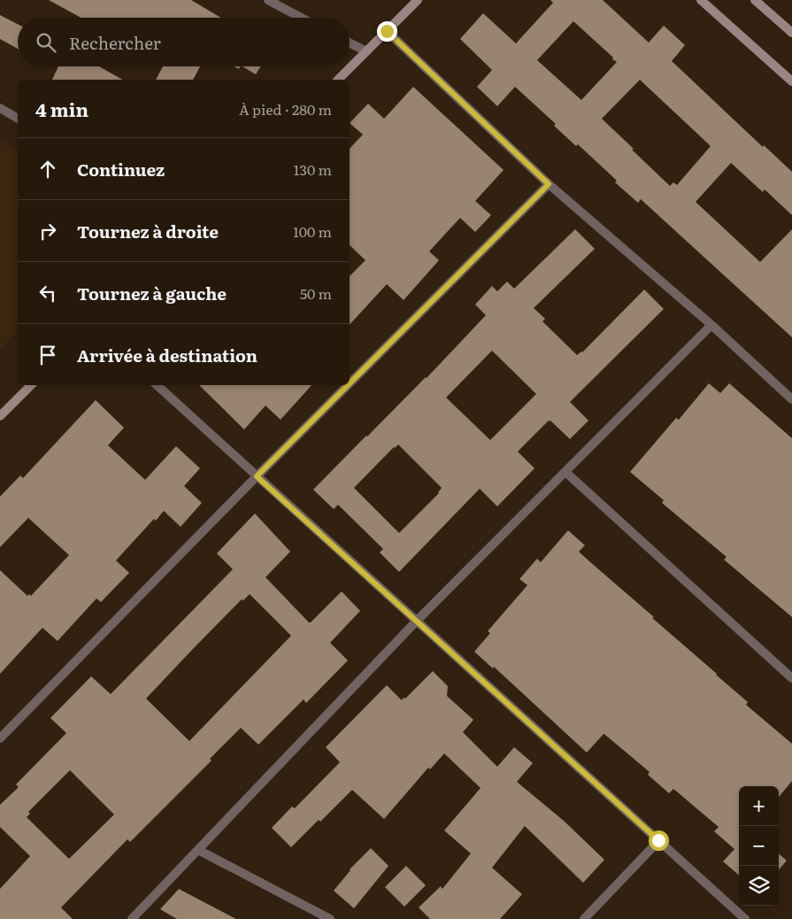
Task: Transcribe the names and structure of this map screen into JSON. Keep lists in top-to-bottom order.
{
  "page": {
    "search": "Rechercher",
    "heading": ["4 min", "À pied · 280 m"],
    "list": [
      ["Continuez", "130 m"],
      ["Tournez à droite", "100 m"],
      ["Tournez à gauche", "50 m"],
      "Arrivée à destination"
    ],
    "map_buttons": ["+", "−"]
  }
}
